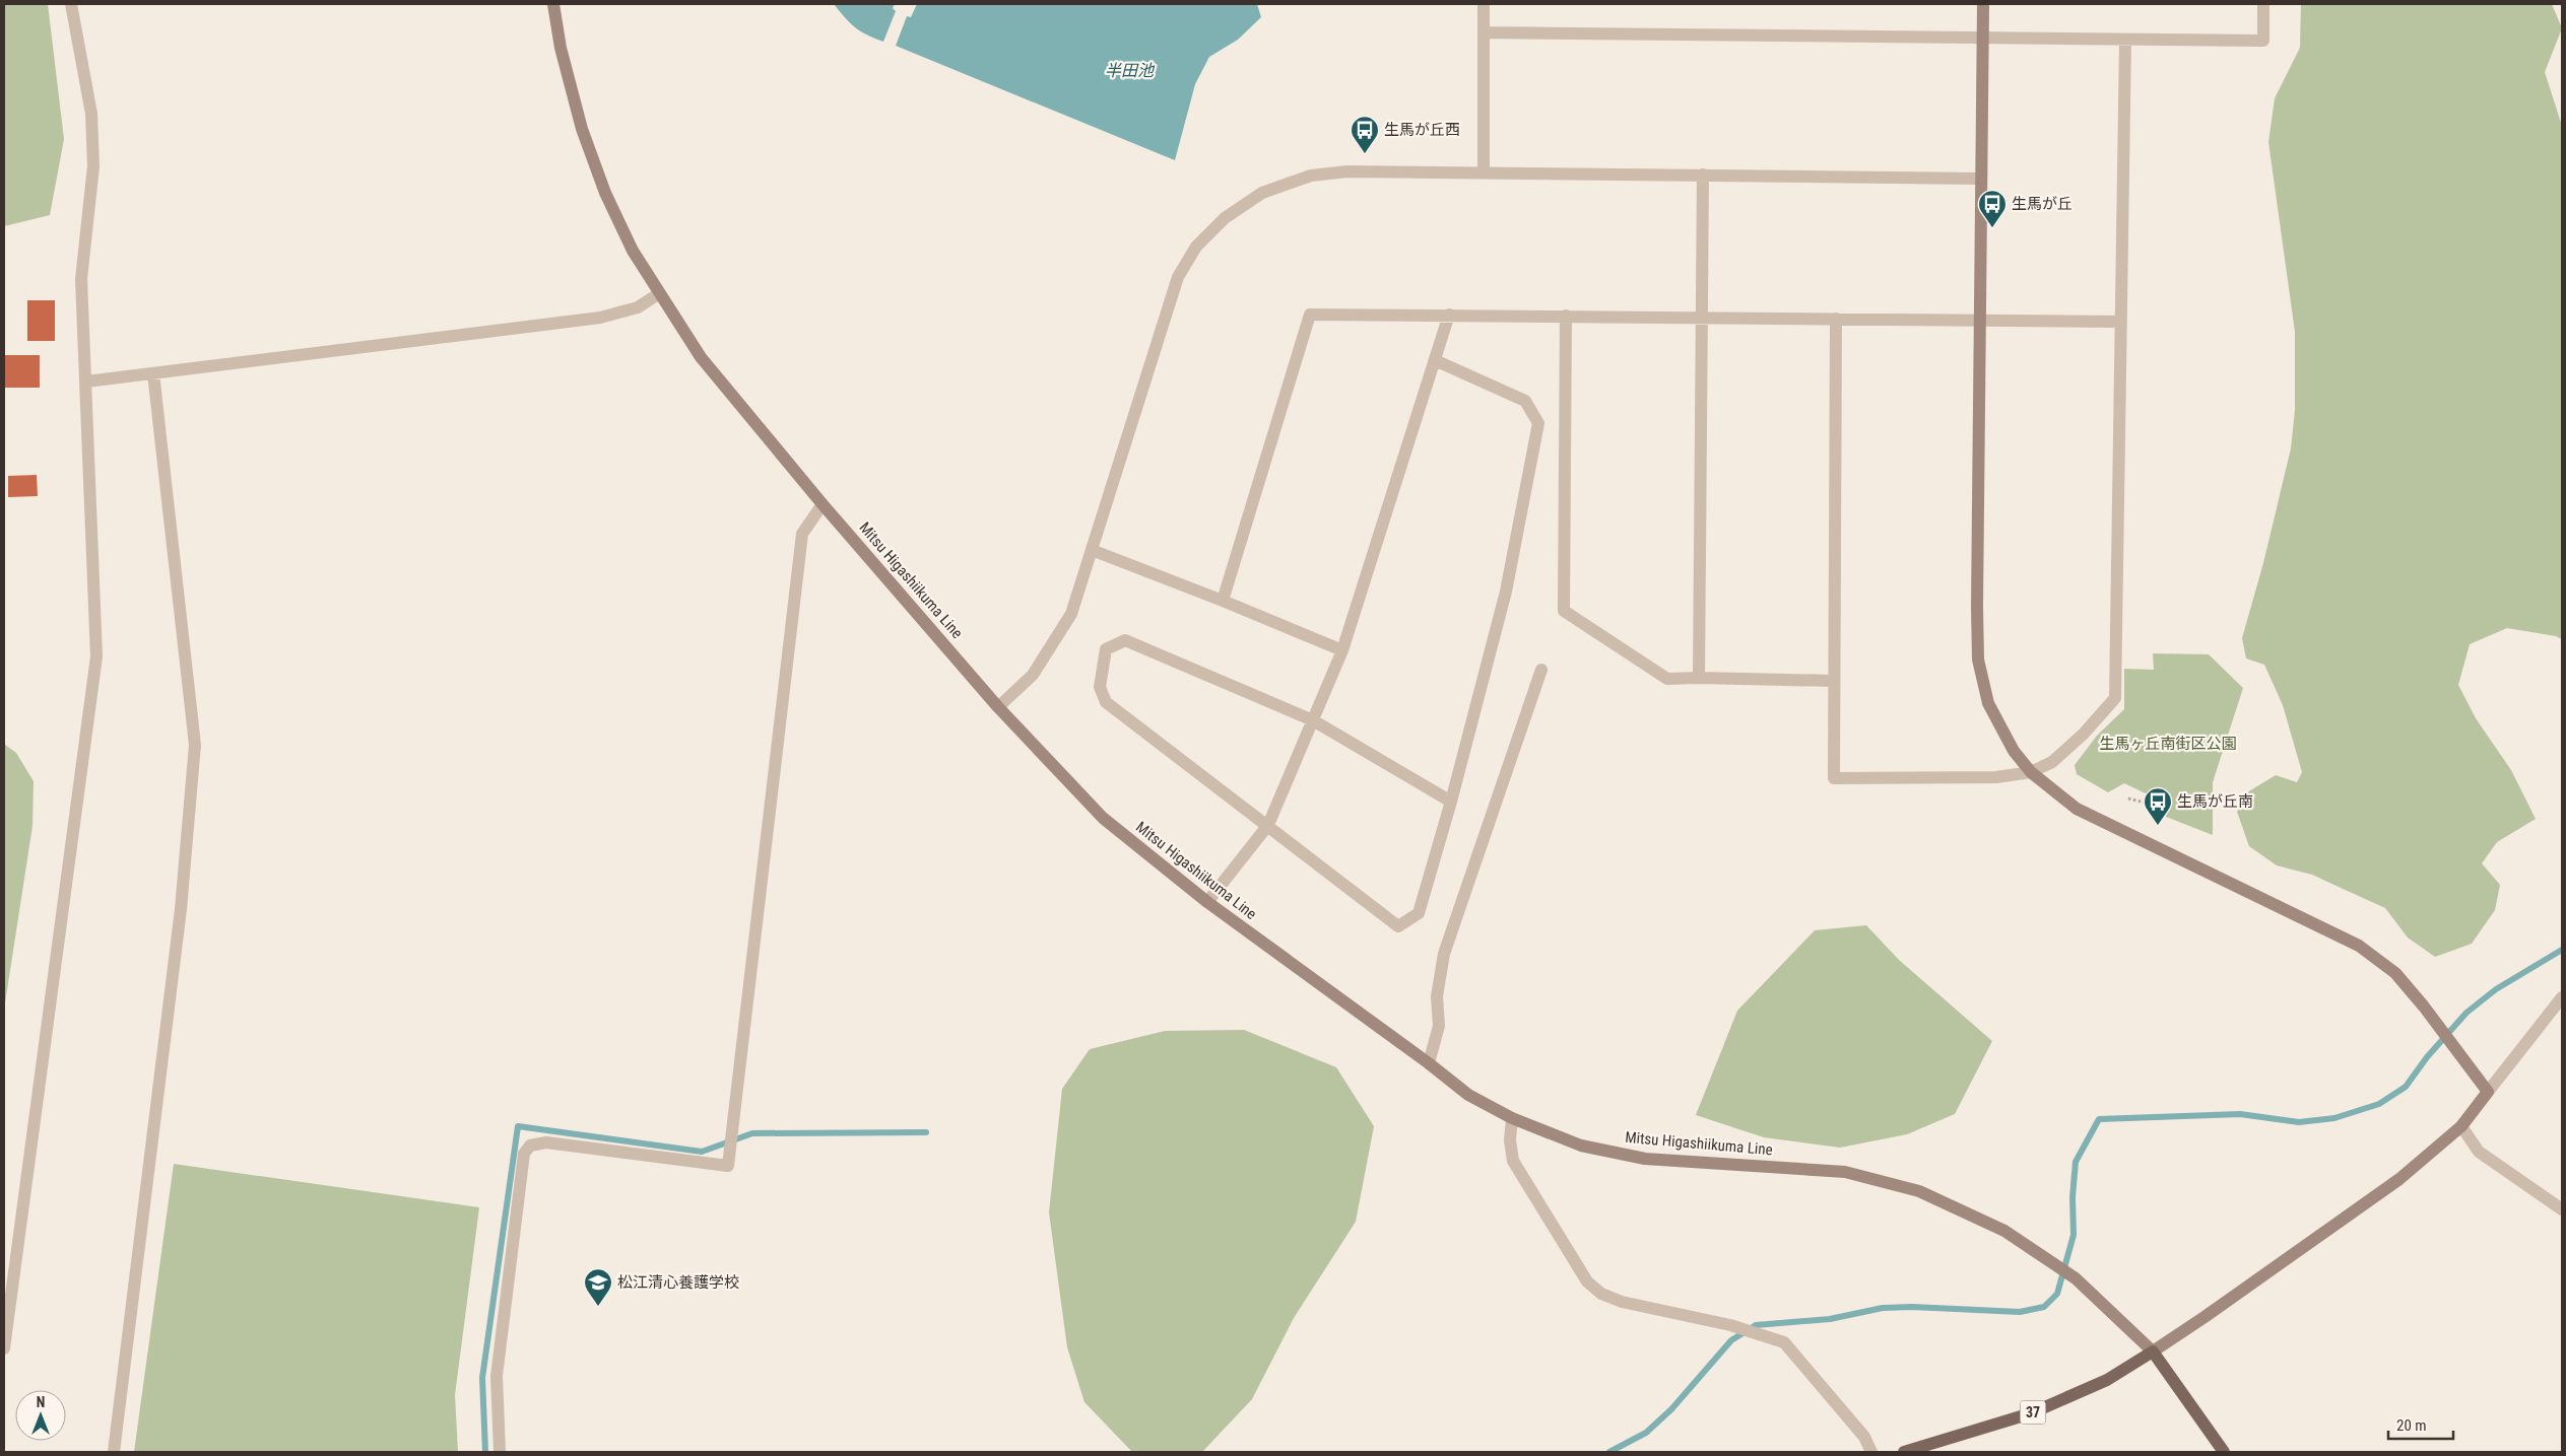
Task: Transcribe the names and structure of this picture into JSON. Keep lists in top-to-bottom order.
{
  "streets": {
    "main road": ["Mitsu Higashiikuma Line", "37"]
  },
  "crossings": [
    ["Mitsu Higashiikuma Line", "37"]
  ],
  "water": ["半田池"],
  "parks": ["生馬ヶ丘南街区公園"],
  "places": {
    "bus stop": ["生馬が丘西", "生馬が丘", "生馬が丘南"],
    "school or university": ["松江清心養護学校"]
  },
  "scale_bar": "20 m",
  "north": "top"
}
